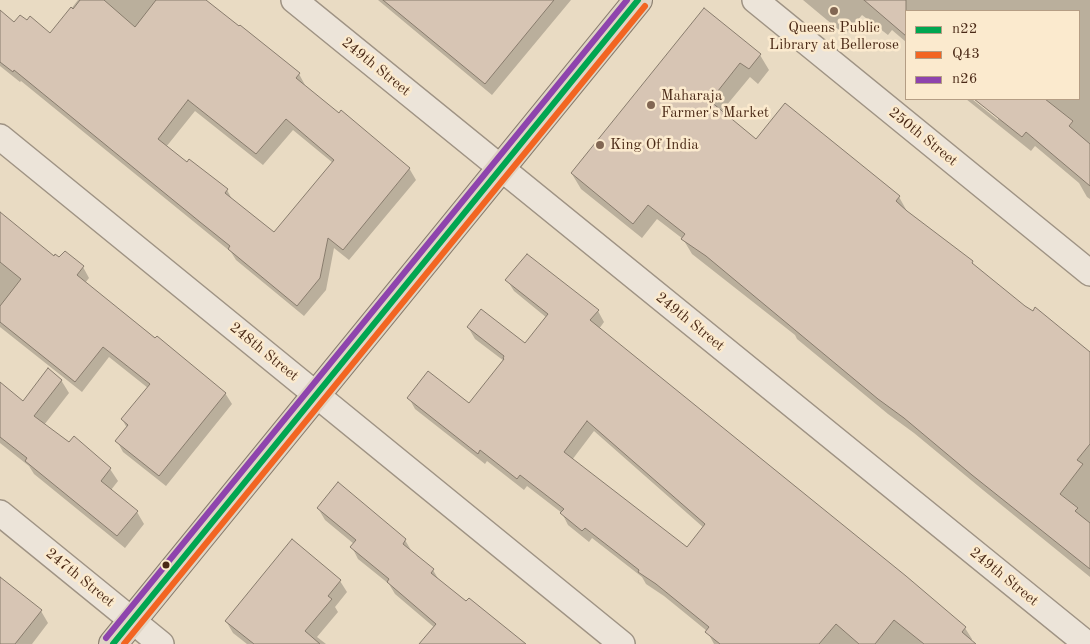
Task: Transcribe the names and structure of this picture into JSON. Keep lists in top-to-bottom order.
{
  "streets": {
    "street": [
      "249th Street",
      "250th Street",
      "248th Street",
      "247th Street"
    ]
  },
  "places": ["Queens Public Library at Bellerose", "Maharaja Farmer's Market", "King Of India"],
  "lines": ["transit line n22", "transit line n26", "transit line Q43"],
  "legend": ["n22", "Q43", "n26"]
}
